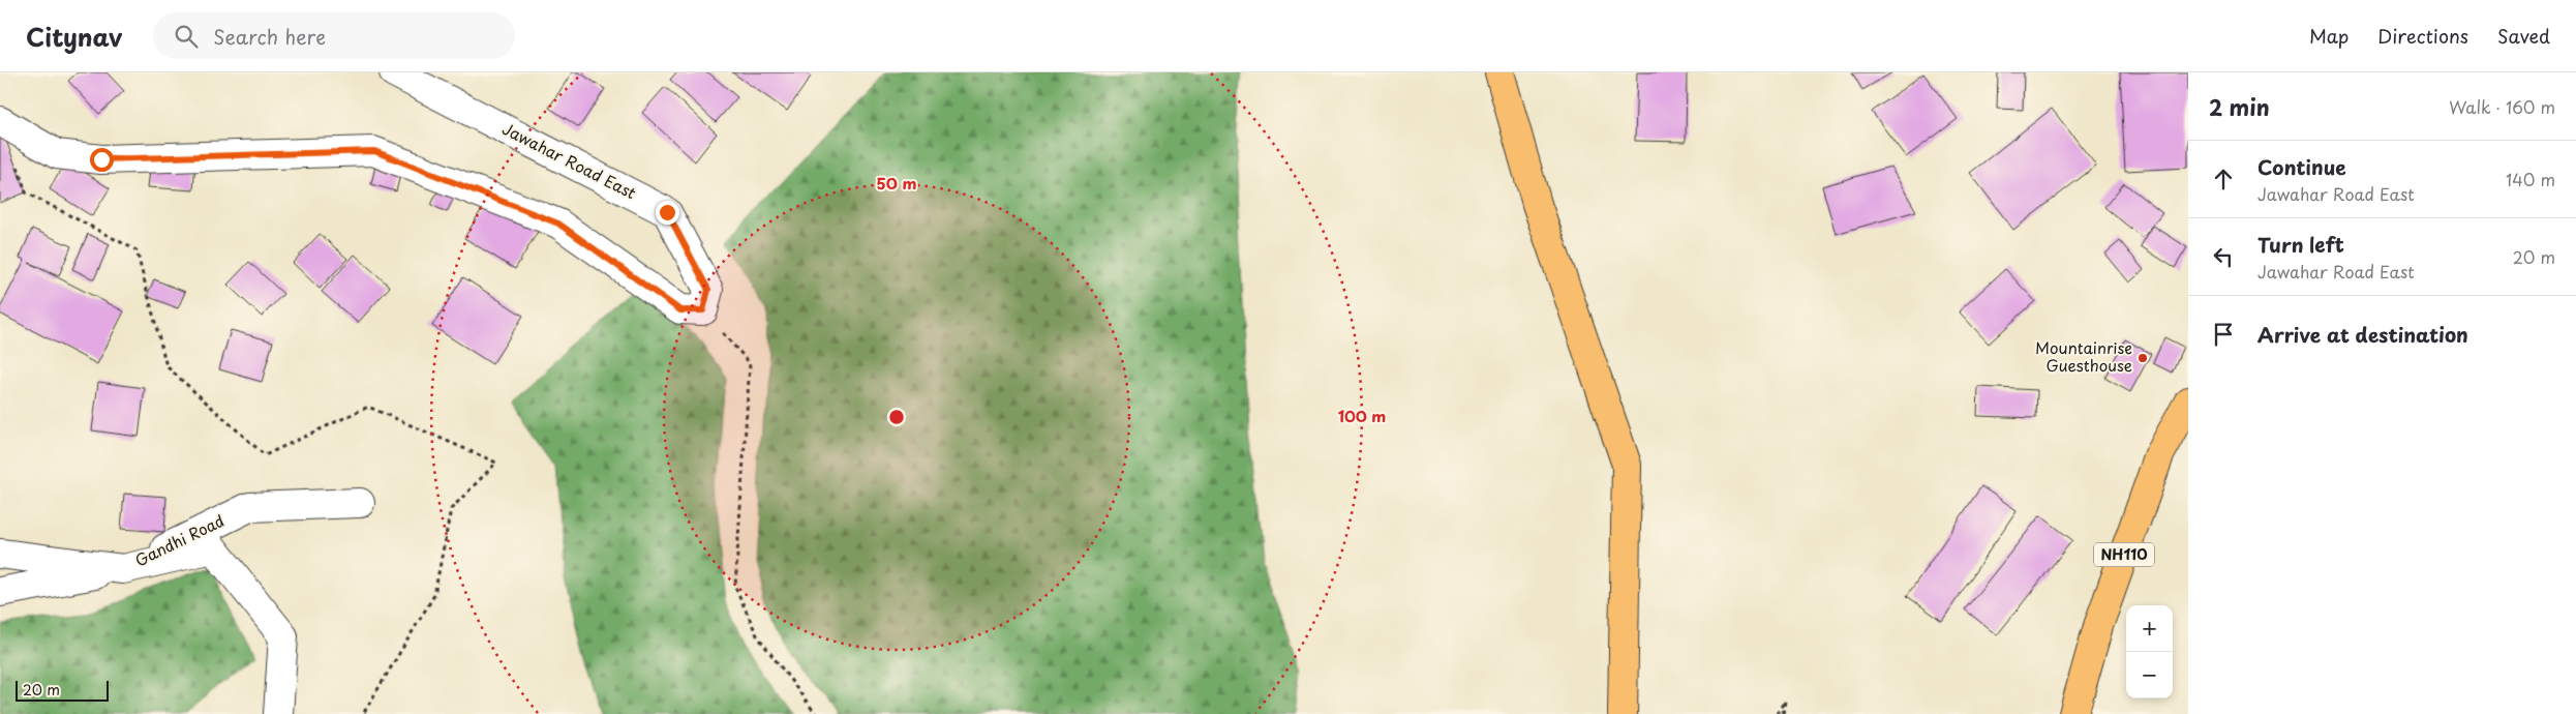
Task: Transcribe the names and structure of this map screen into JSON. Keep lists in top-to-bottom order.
{
  "streets": {
    "main road": ["NH110"],
    "street": ["Jawahar Road East", "Gandhi Road"]
  },
  "places": ["Mountainrise Guesthouse"],
  "scale_bar": "20 m",
  "page": {
    "header": "Citynav",
    "search": "Search here",
    "nav": ["Map", "Directions", "Saved"],
    "heading": ["2 min", "Walk · 160 m"],
    "list": [
      ["Continue", "Jawahar Road East", "140 m"],
      ["Turn left", "Jawahar Road East", "20 m"],
      "Arrive at destination"
    ],
    "map_buttons": ["+", "−"],
    "scale": "20 m"
  },
  "rings": ["50 m", "100 m"]
}
